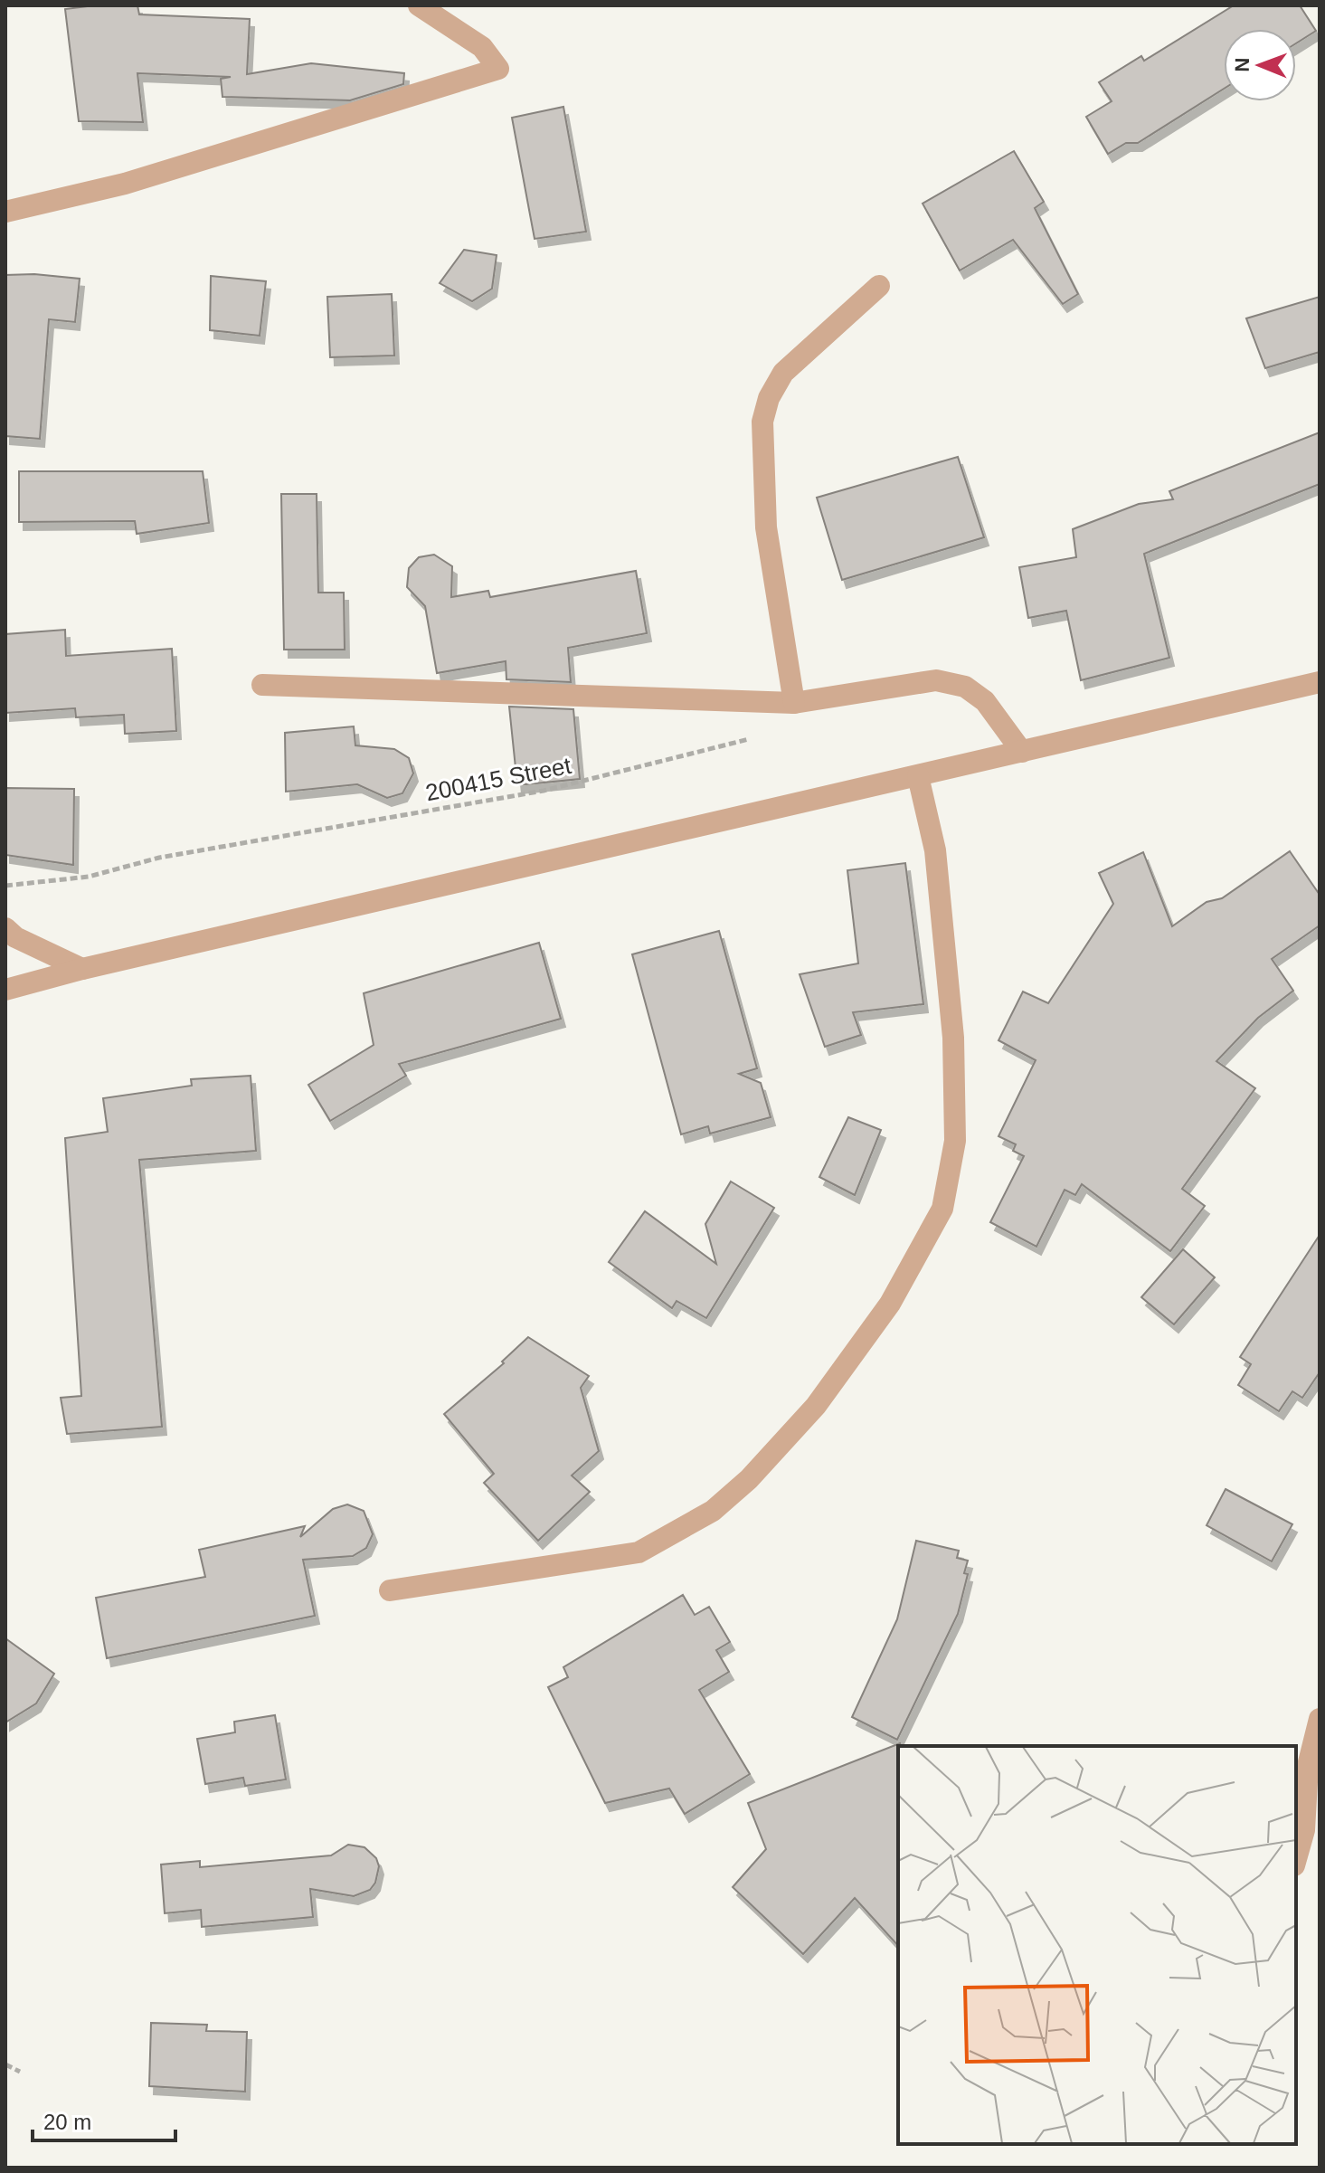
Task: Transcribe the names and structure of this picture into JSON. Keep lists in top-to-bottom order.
{
  "streets": {
    "path": ["200415 Street"]
  },
  "scale_bar": "20 m",
  "north": "left"
}
